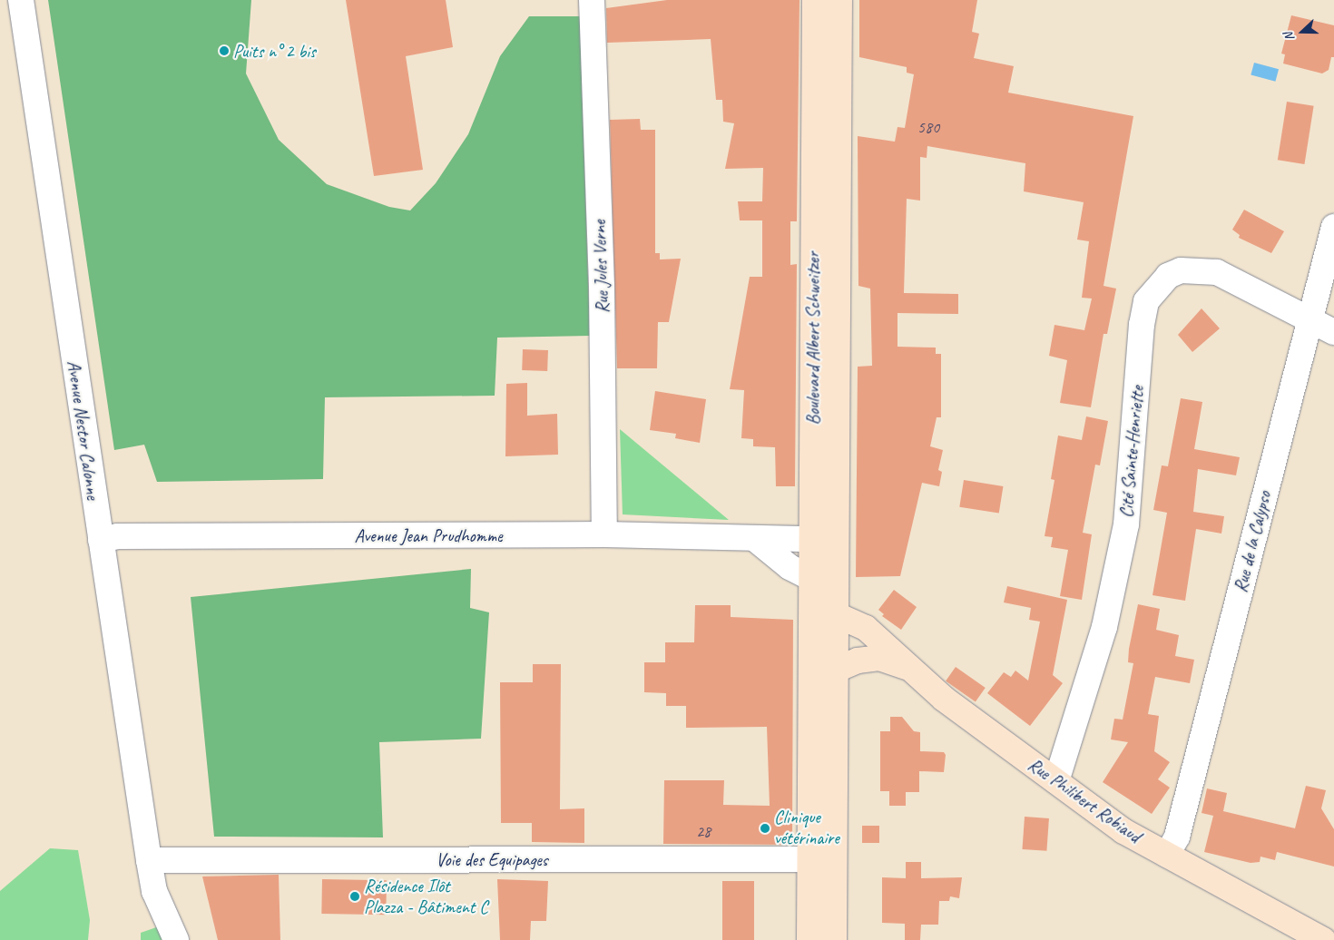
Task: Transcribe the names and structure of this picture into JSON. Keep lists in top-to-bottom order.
{
  "streets": {
    "main road": ["Boulevard Albert Schweitzer", "Rue Philibert Robiaud"],
    "street": [
      "Rue Jules Verne",
      "Avenue Nestor Calonne",
      "Cité Sainte-Henriette",
      "Avenue Jean Prudhomme",
      "Rue de la Calypso",
      "Voie des Equipages"
    ]
  },
  "crossings": [
    ["Rue Jules Verne", "Avenue Jean Prudhomme"],
    ["Boulevard Albert Schweitzer", "Avenue Jean Prudhomme"],
    ["Boulevard Albert Schweitzer", "Rue Philibert Robiaud"],
    ["Boulevard Albert Schweitzer", "Voie des Equipages"],
    ["Avenue Nestor Calonne", "Avenue Jean Prudhomme"],
    ["Avenue Nestor Calonne", "Voie des Equipages"],
    ["Cité Sainte-Henriette", "Rue de la Calypso"],
    ["Cité Sainte-Henriette", "Rue Philibert Robiaud"],
    ["Rue de la Calypso", "Rue Philibert Robiaud"]
  ],
  "places": ["Puits n° 2 bis", "Clinique vétérinaire", "Résidence Ilôt Plazza - Bâtiment C"],
  "house_numbers": ["580", "28"],
  "north": "left"
}
